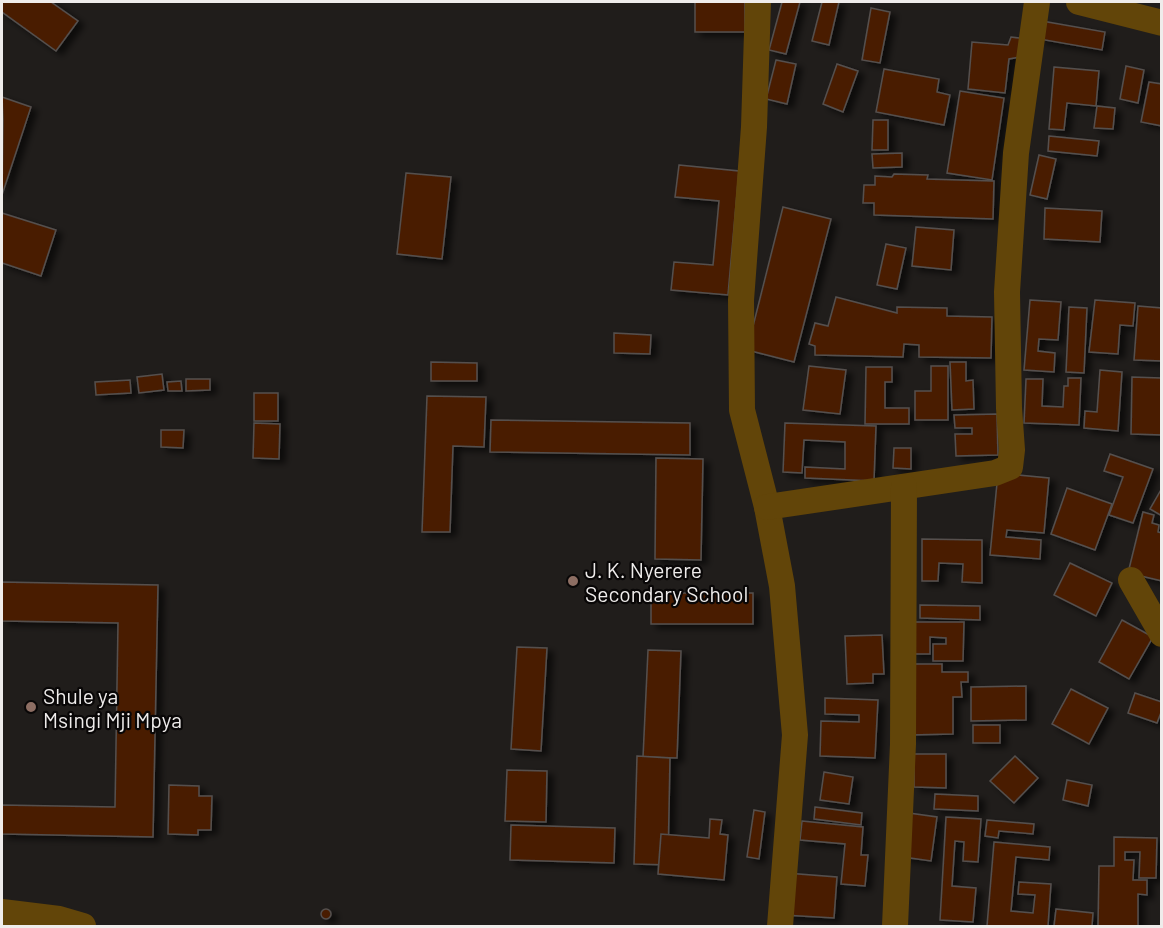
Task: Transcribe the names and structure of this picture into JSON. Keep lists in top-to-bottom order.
{
  "places": ["J. K. Nyerere Secondary School", "Shule ya Msingi Mji Mpya"]
}
